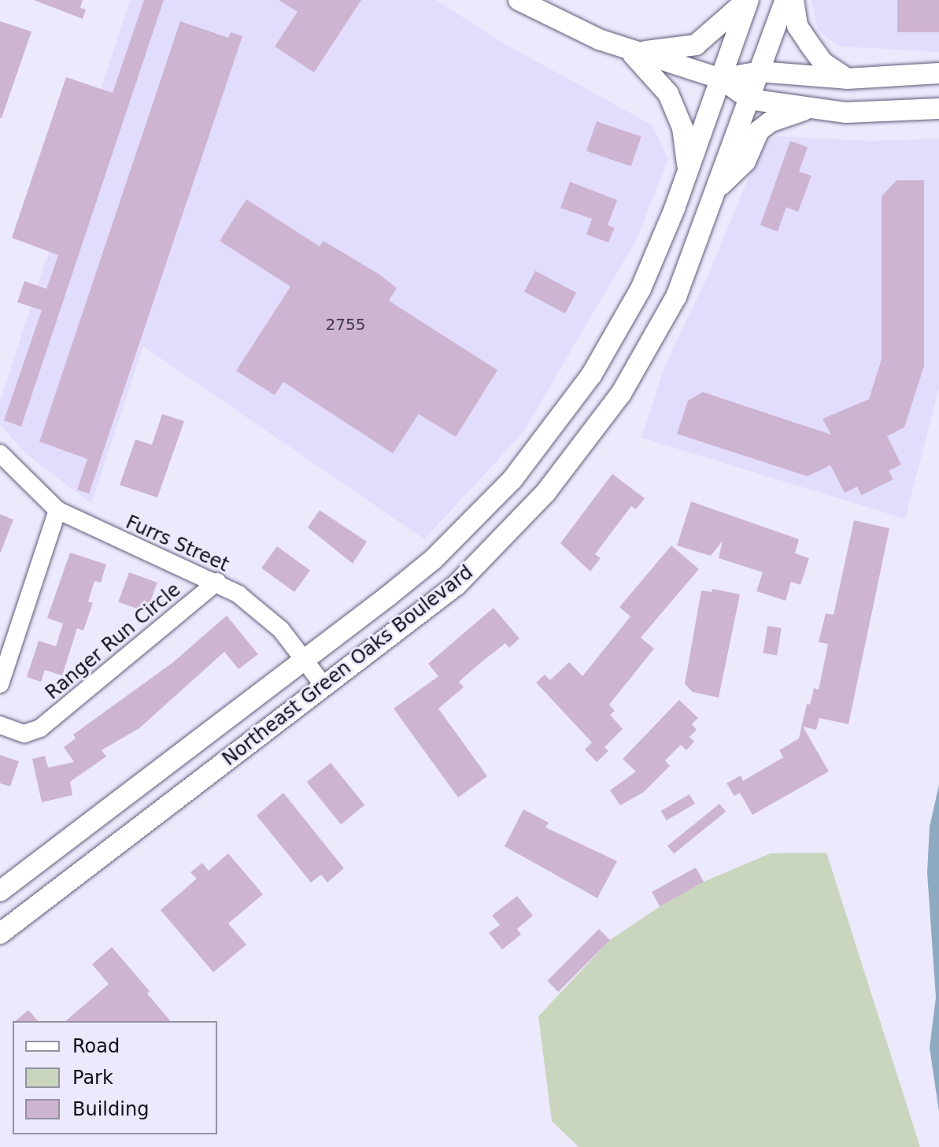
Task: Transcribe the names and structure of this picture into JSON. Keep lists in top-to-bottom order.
{
  "streets": {
    "main road": ["Northeast Green Oaks Boulevard"],
    "street": ["Furrs Street", "Ranger Run Circle"]
  },
  "crossings": [
    ["Furrs Street", "Ranger Run Circle"],
    ["Furrs Street", "Northeast Green Oaks Boulevard"]
  ],
  "house_numbers": ["2755"],
  "legend": ["Road", "Park", "Building"]
}
